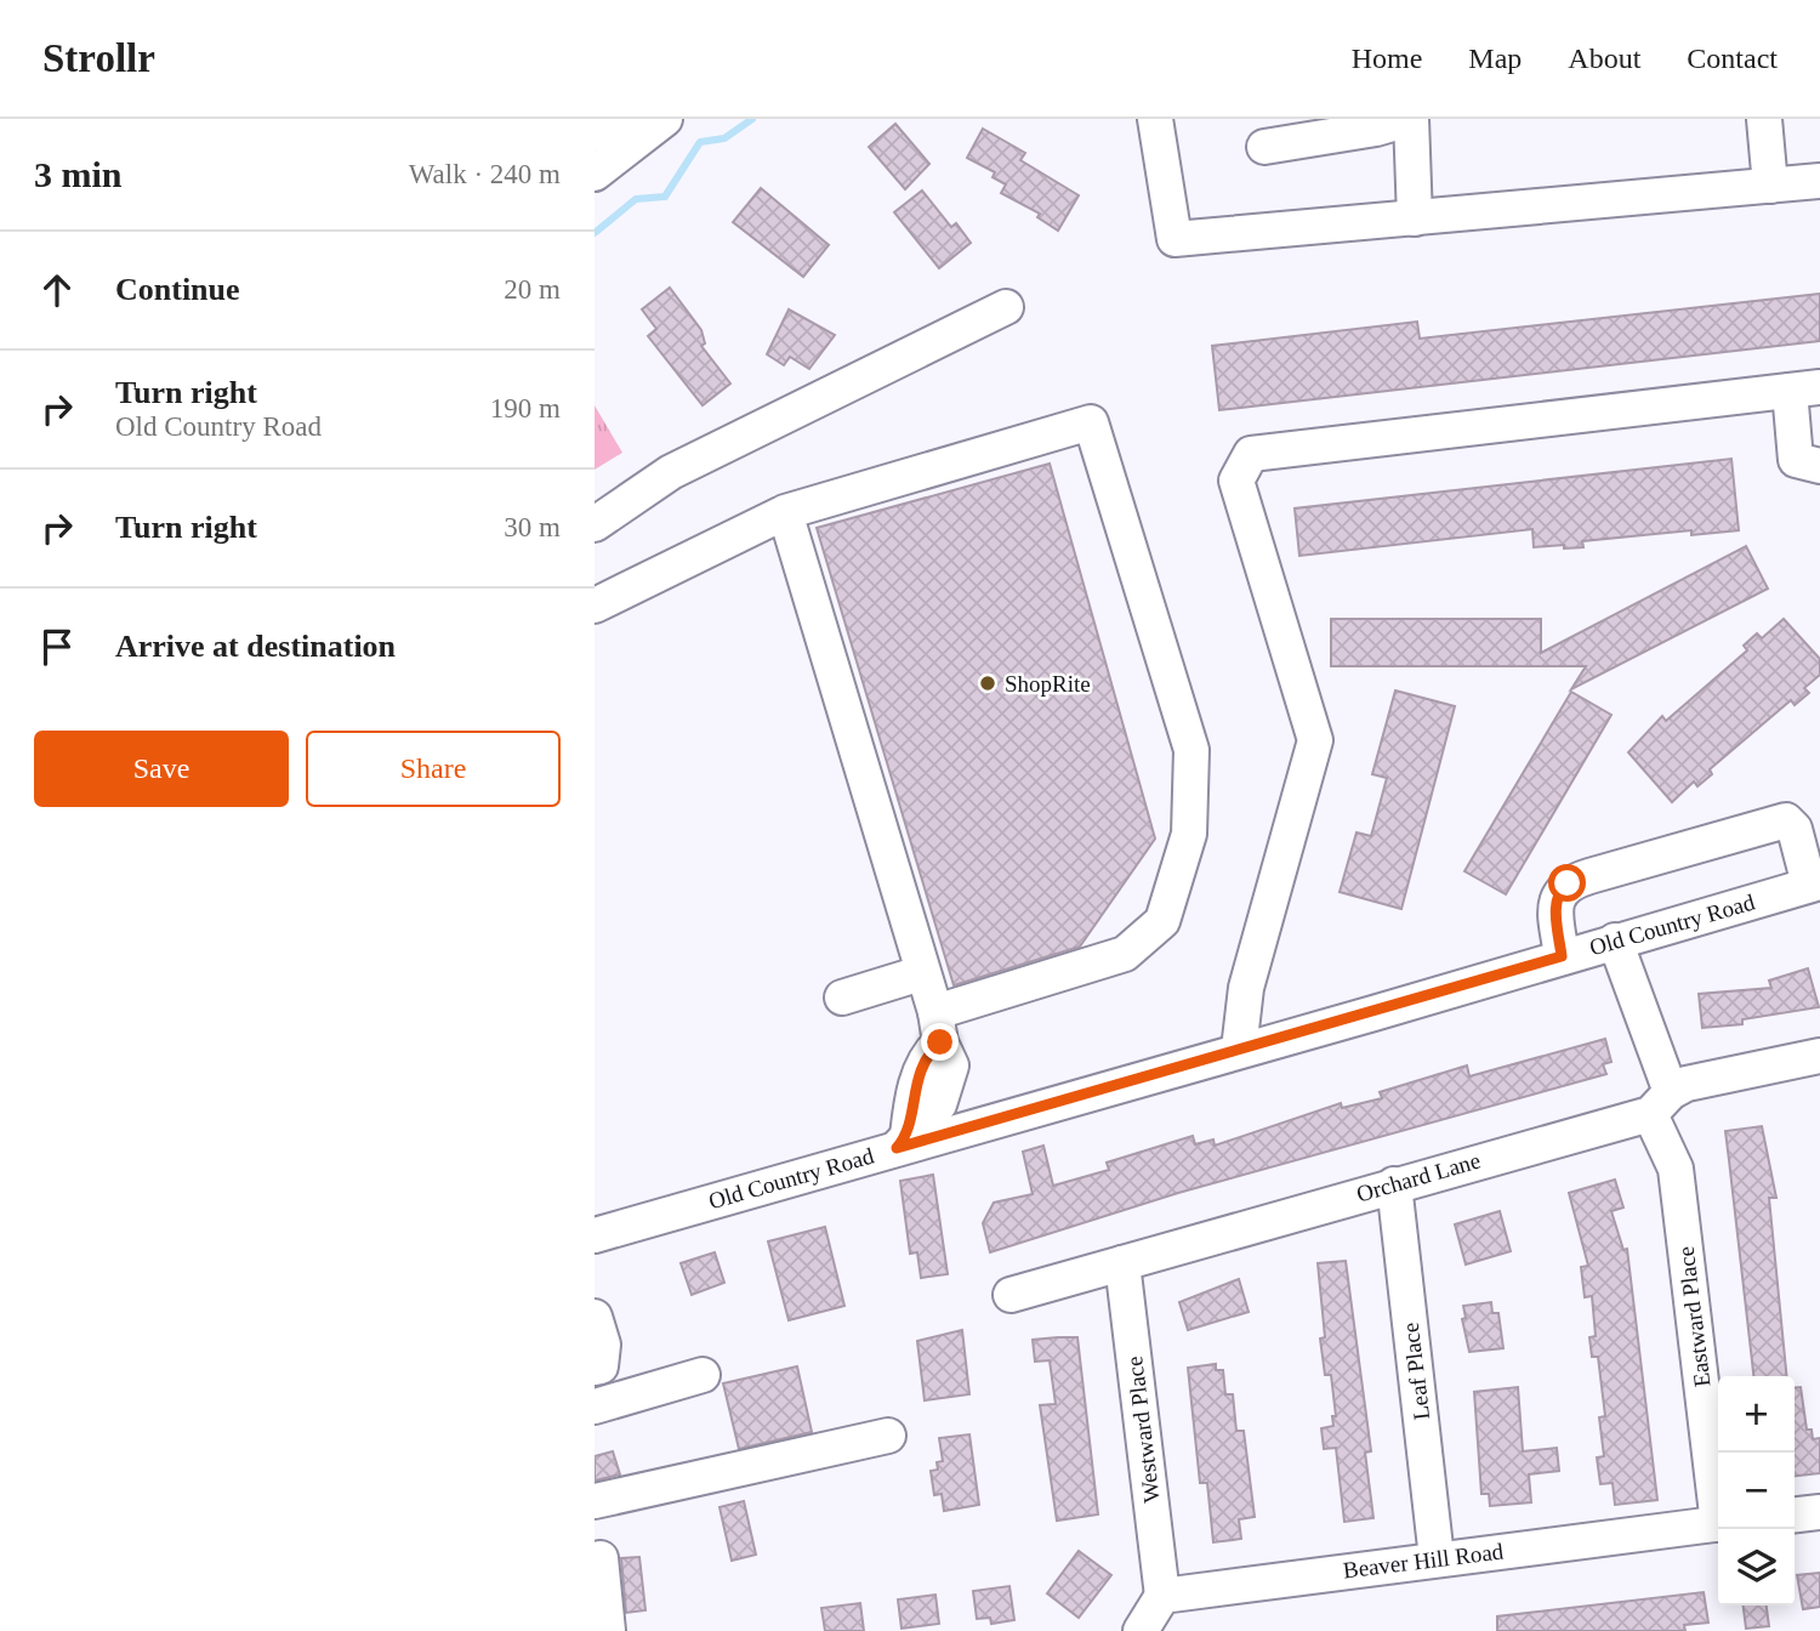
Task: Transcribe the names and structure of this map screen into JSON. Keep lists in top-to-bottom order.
{
  "streets": {
    "street": [
      "Old Country Road",
      "Orchard Lane",
      "Eastward Place",
      "Leaf Place",
      "Westward Place",
      "Beaver Hill Road"
    ]
  },
  "crossings": [
    ["Old Country Road", "Eastward Place"],
    ["Orchard Lane", "Eastward Place"],
    ["Orchard Lane", "Leaf Place"],
    ["Orchard Lane", "Westward Place"],
    ["Leaf Place", "Beaver Hill Road"],
    ["Westward Place", "Beaver Hill Road"]
  ],
  "places": ["ShopRite"],
  "page": {
    "header": "Strollr",
    "nav": [
      "Home",
      "Map",
      "About",
      "Contact"
    ],
    "heading": ["3 min", "Walk · 240 m"],
    "list": [
      ["Continue", "20 m"],
      ["Turn right", "Old Country Road", "190 m"],
      ["Turn right", "30 m"],
      "Arrive at destination"
    ],
    "buttons": ["Save", "Share"],
    "map_buttons": ["+", "−"]
  }
}
